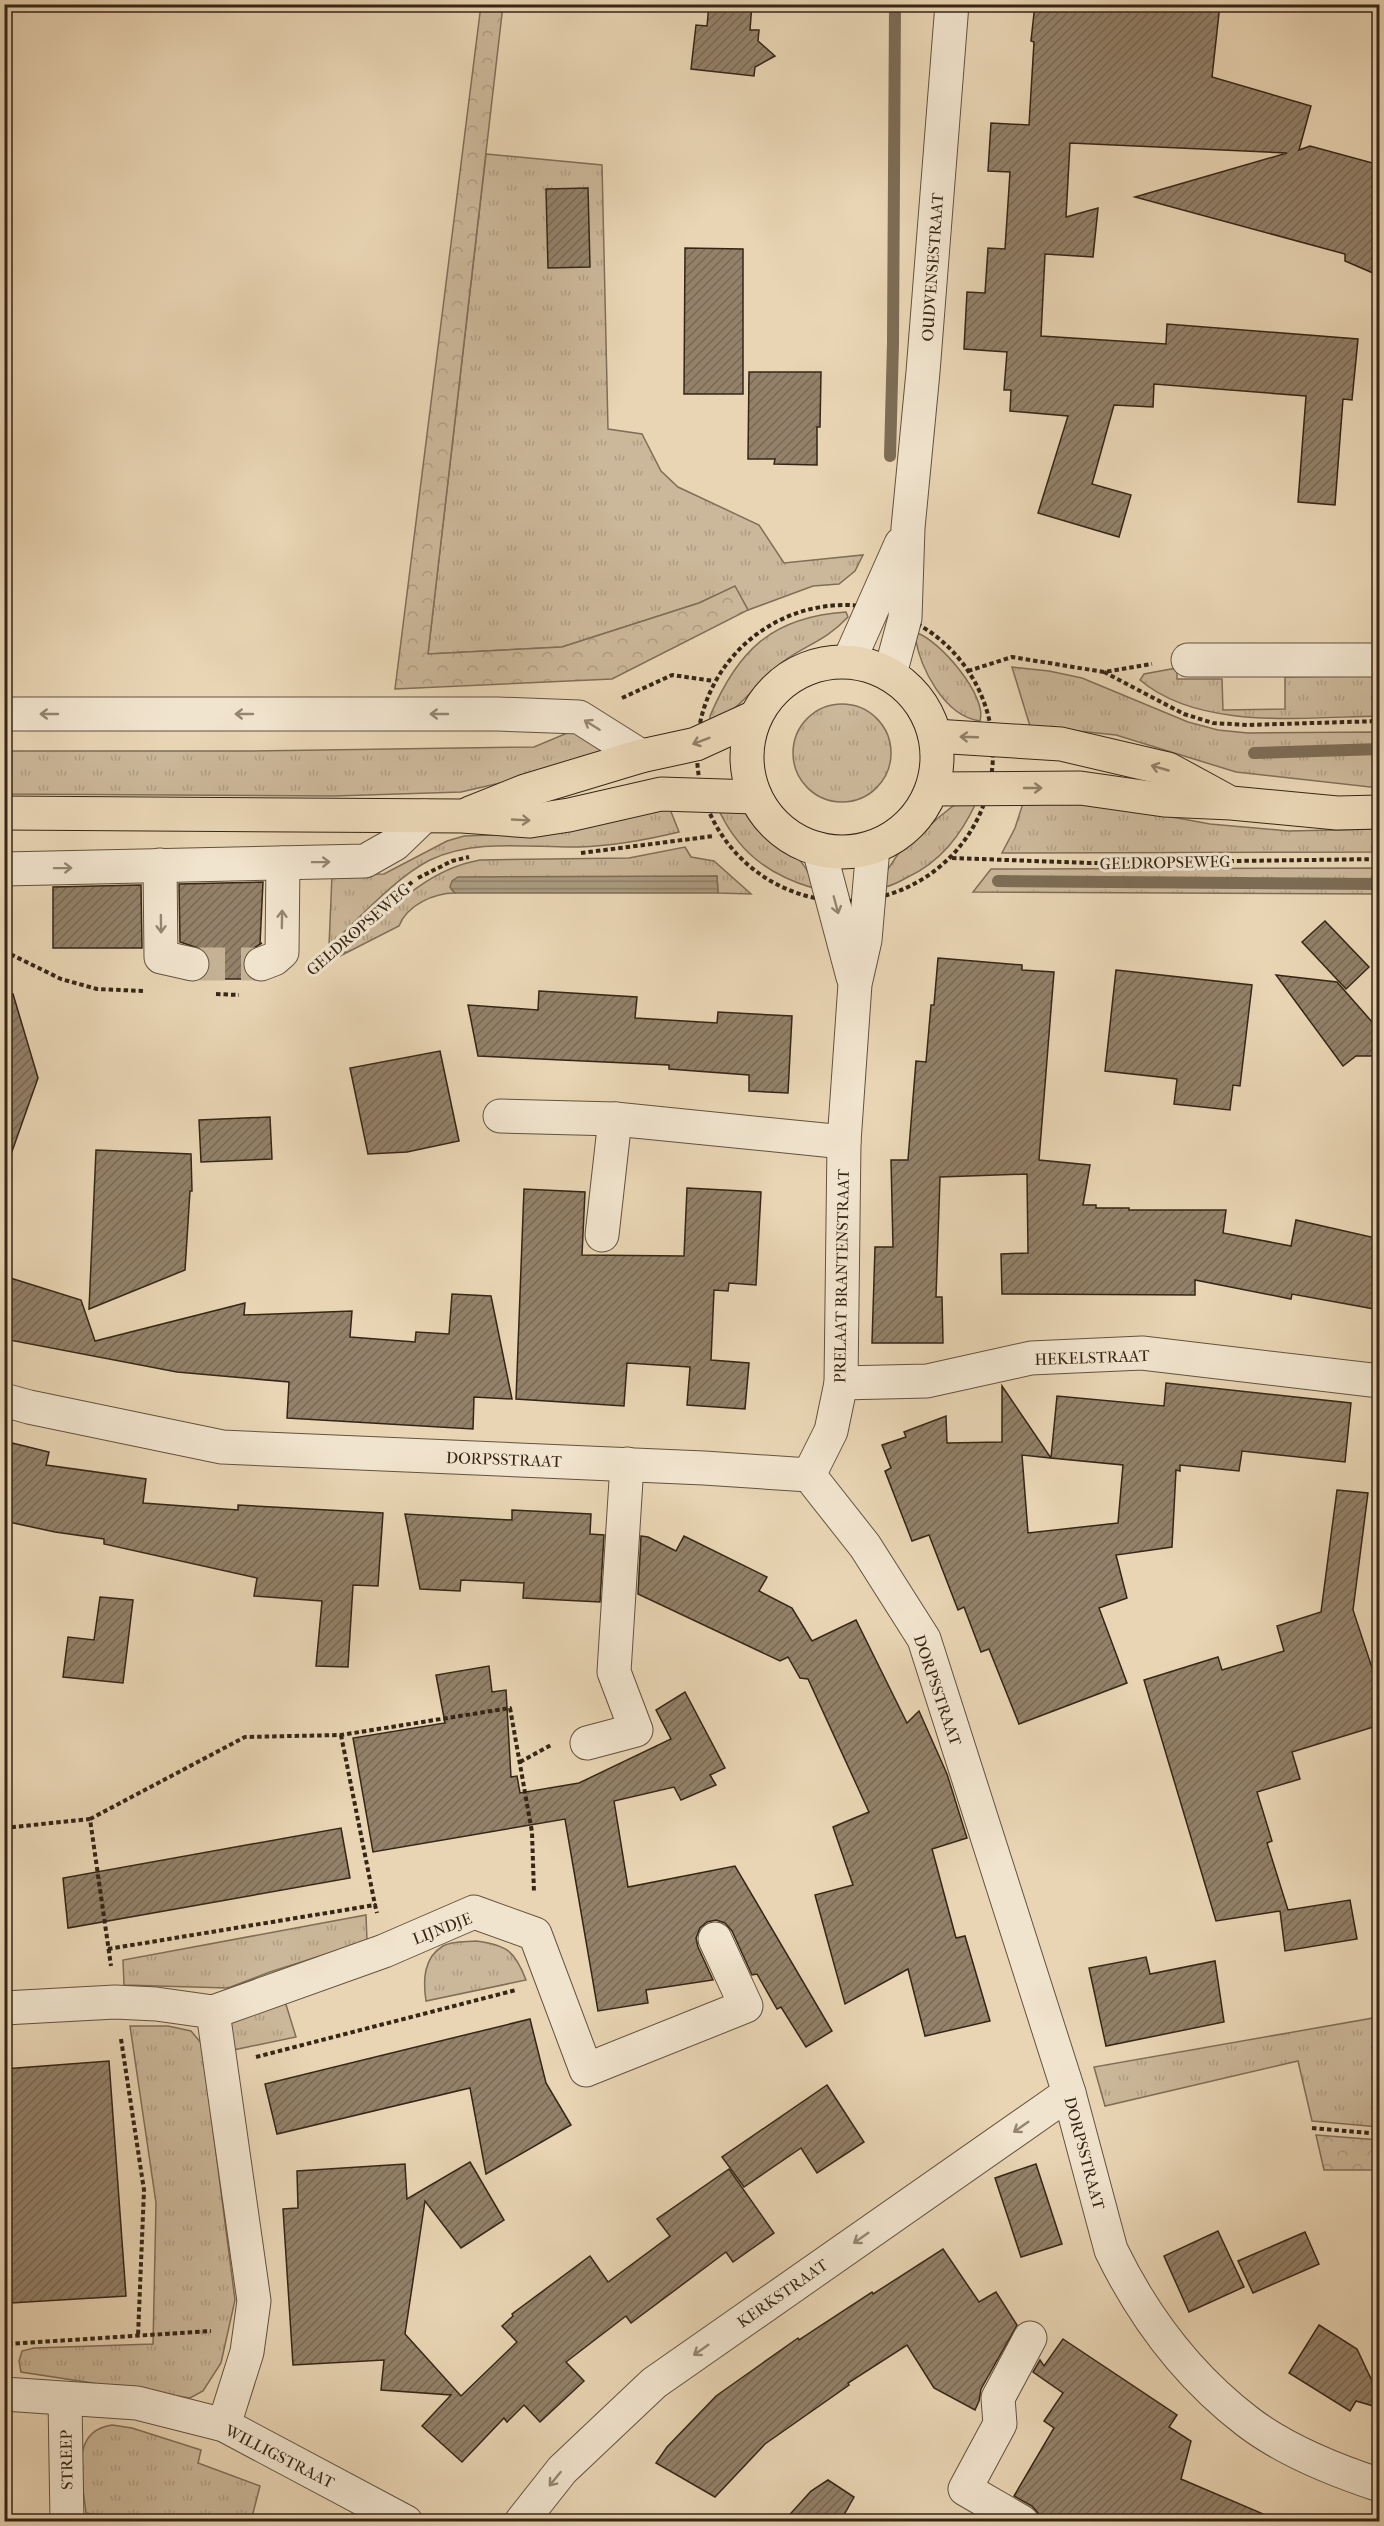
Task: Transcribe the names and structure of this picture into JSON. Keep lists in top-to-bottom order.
{
  "streets": {
    "street": [
      "OUDVENSESTRAAT",
      "GELDROPSEWEG",
      "PRELAAT BRANTENSTRAAT",
      "HEKELSTRAAT",
      "DORPSSTRAAT",
      "LIJNDJE",
      "KERKSTRAAT",
      "WILLIGSTRAAT",
      "STREEP"
    ]
  },
  "crossings": [
    ["OUDVENSESTRAAT", "PRELAAT BRANTENSTRAAT"],
    ["PRELAAT BRANTENSTRAAT", "HEKELSTRAAT"],
    ["PRELAAT BRANTENSTRAAT", "DORPSSTRAAT"],
    ["DORPSSTRAAT", "KERKSTRAAT"],
    ["WILLIGSTRAAT", "STREEP"]
  ],
  "one_way": ["KERKSTRAAT"]
}
